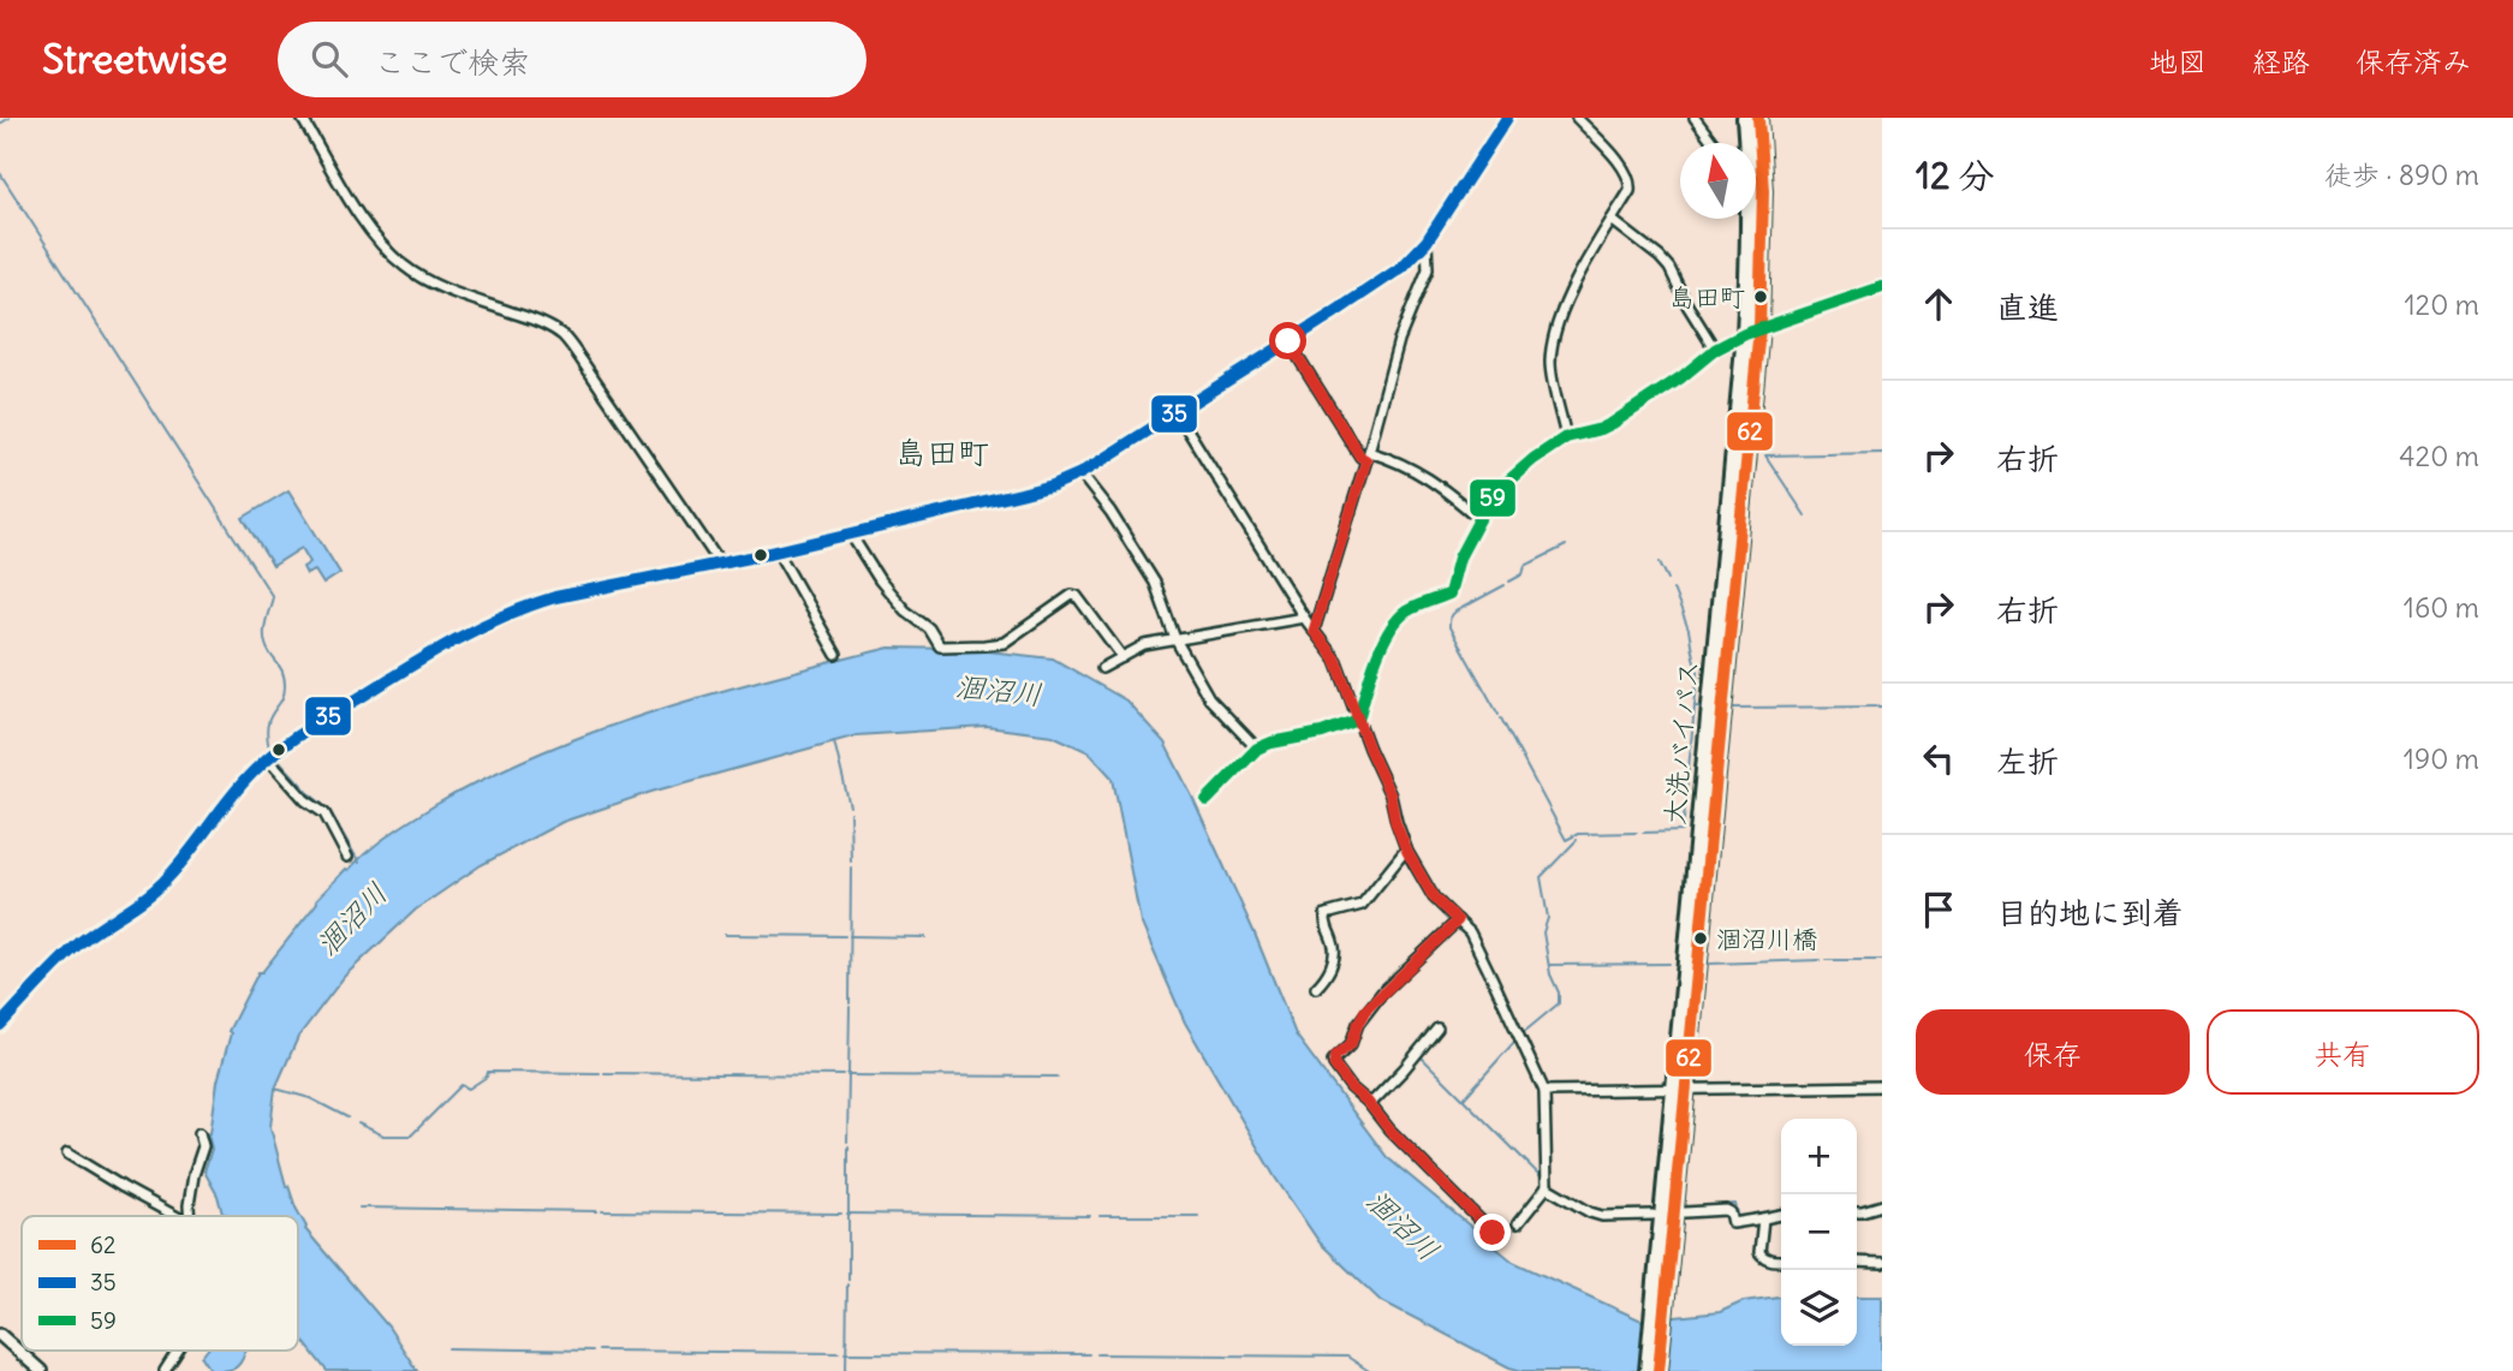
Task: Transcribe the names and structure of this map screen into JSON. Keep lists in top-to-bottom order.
{
  "streets": {
    "highway": ["大洗バイパス"]
  },
  "districts": ["島田町"],
  "water": ["涸沼川"],
  "places": ["島田町", "涸沼川橋"],
  "lines": ["transit line 62", "transit line 35", "transit line 59"],
  "legend": ["62", "35", "59"],
  "north": "top",
  "page": {
    "header": "Streetwise",
    "search": "ここで検索",
    "nav": ["地図", "経路", "保存済み"],
    "heading": ["12 分", "徒歩 · 890 m"],
    "list": [
      ["直進", "120 m"],
      ["右折", "420 m"],
      ["右折", "160 m"],
      ["左折", "190 m"],
      "目的地に到着"
    ],
    "buttons": ["保存", "共有"],
    "map_buttons": ["+", "−"]
  }
}
